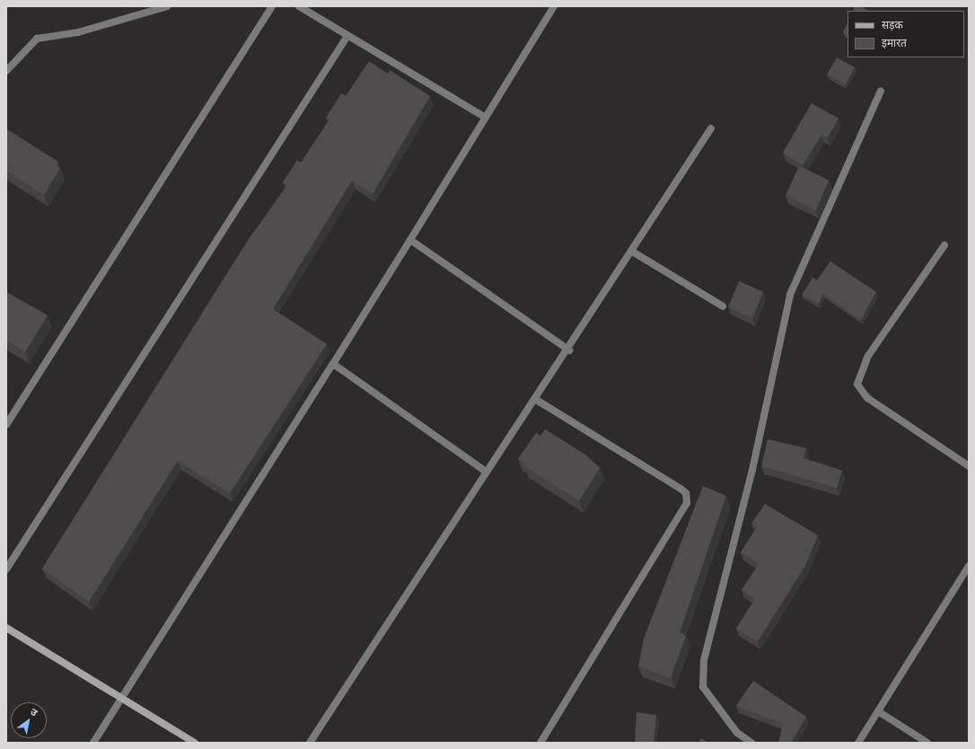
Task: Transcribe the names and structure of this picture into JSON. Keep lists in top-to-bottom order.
{
  "legend": ["सड़क", "इमारत"],
  "north": "top right"
}
